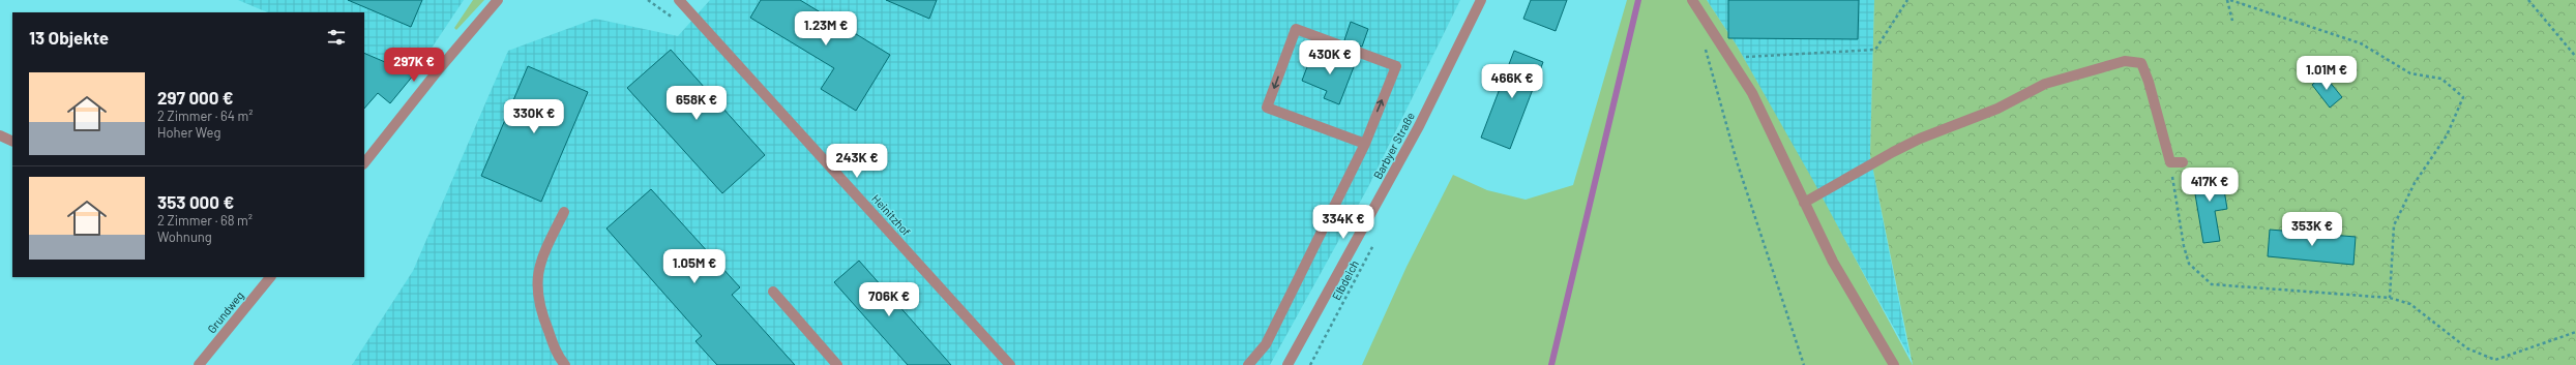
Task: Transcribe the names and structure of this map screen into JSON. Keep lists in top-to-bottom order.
{
  "streets": {
    "street": ["Barbyer Straße", "Heinitzhof", "Grundweg"],
    "path": ["Elbdeich"]
  },
  "page": {
    "price": [
      "1.23M €",
      "430K €",
      "297K €",
      "1.01M €",
      "466K €",
      "658K €",
      "330K €",
      "243K €",
      "417K €",
      "334K €",
      "353K €",
      "1.05M €",
      "706K €"
    ],
    "heading": "13 Objekte",
    "list": [
      {
        "name": "297 000 €",
        "note": "2 Zimmer · 64 m² · Hoher Weg"
      },
      {
        "name": "353 000 €",
        "note": "2 Zimmer · 68 m² · Wohnung"
      }
    ]
  }
}
